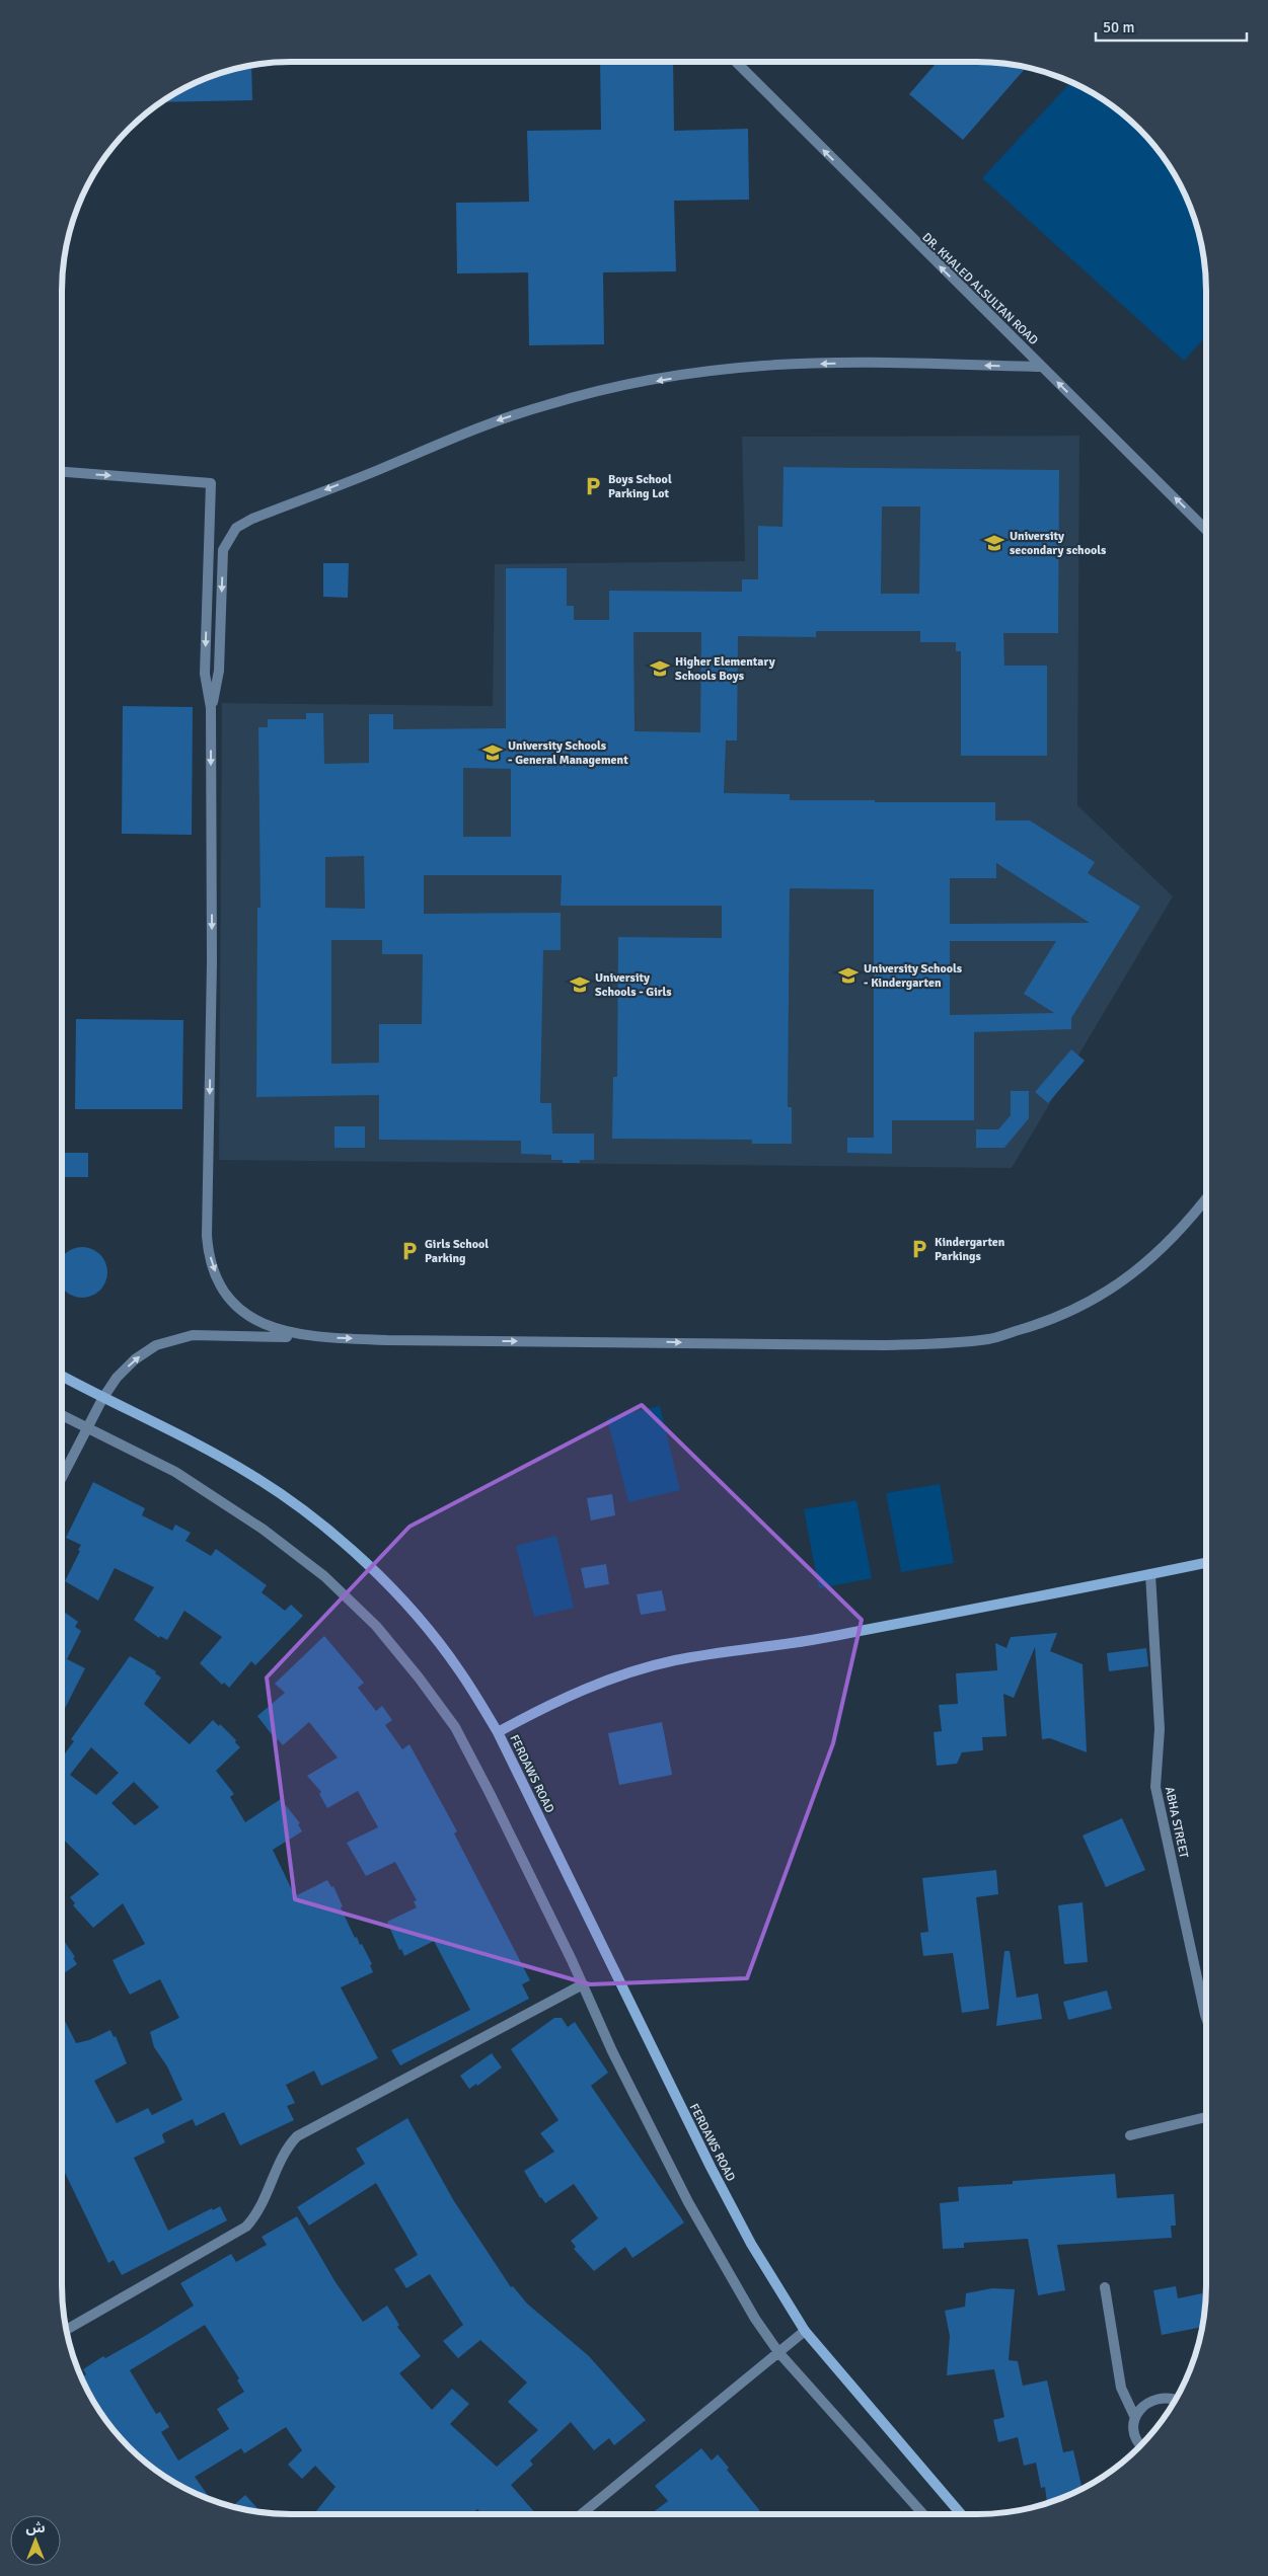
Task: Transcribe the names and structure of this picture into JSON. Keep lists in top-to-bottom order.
{
  "streets": {
    "street": ["DR. KHALED ALSULTAN ROAD", "FERDAWS ROAD", "ABHA STREET"]
  },
  "one_way": ["DR. KHALED ALSULTAN ROAD"],
  "places": {
    "parking": ["Boys School Parking Lot", "Kindergarten Parkings", "Girls School Parking"],
    "school or university": [
      "University secondary schools",
      "Higher Elementary Schools Boys",
      "University Schools - General Management",
      "University Schools - Kindergarten",
      "University Schools - Girls"
    ]
  },
  "scale_bar": "50 m",
  "north": "top"
}
